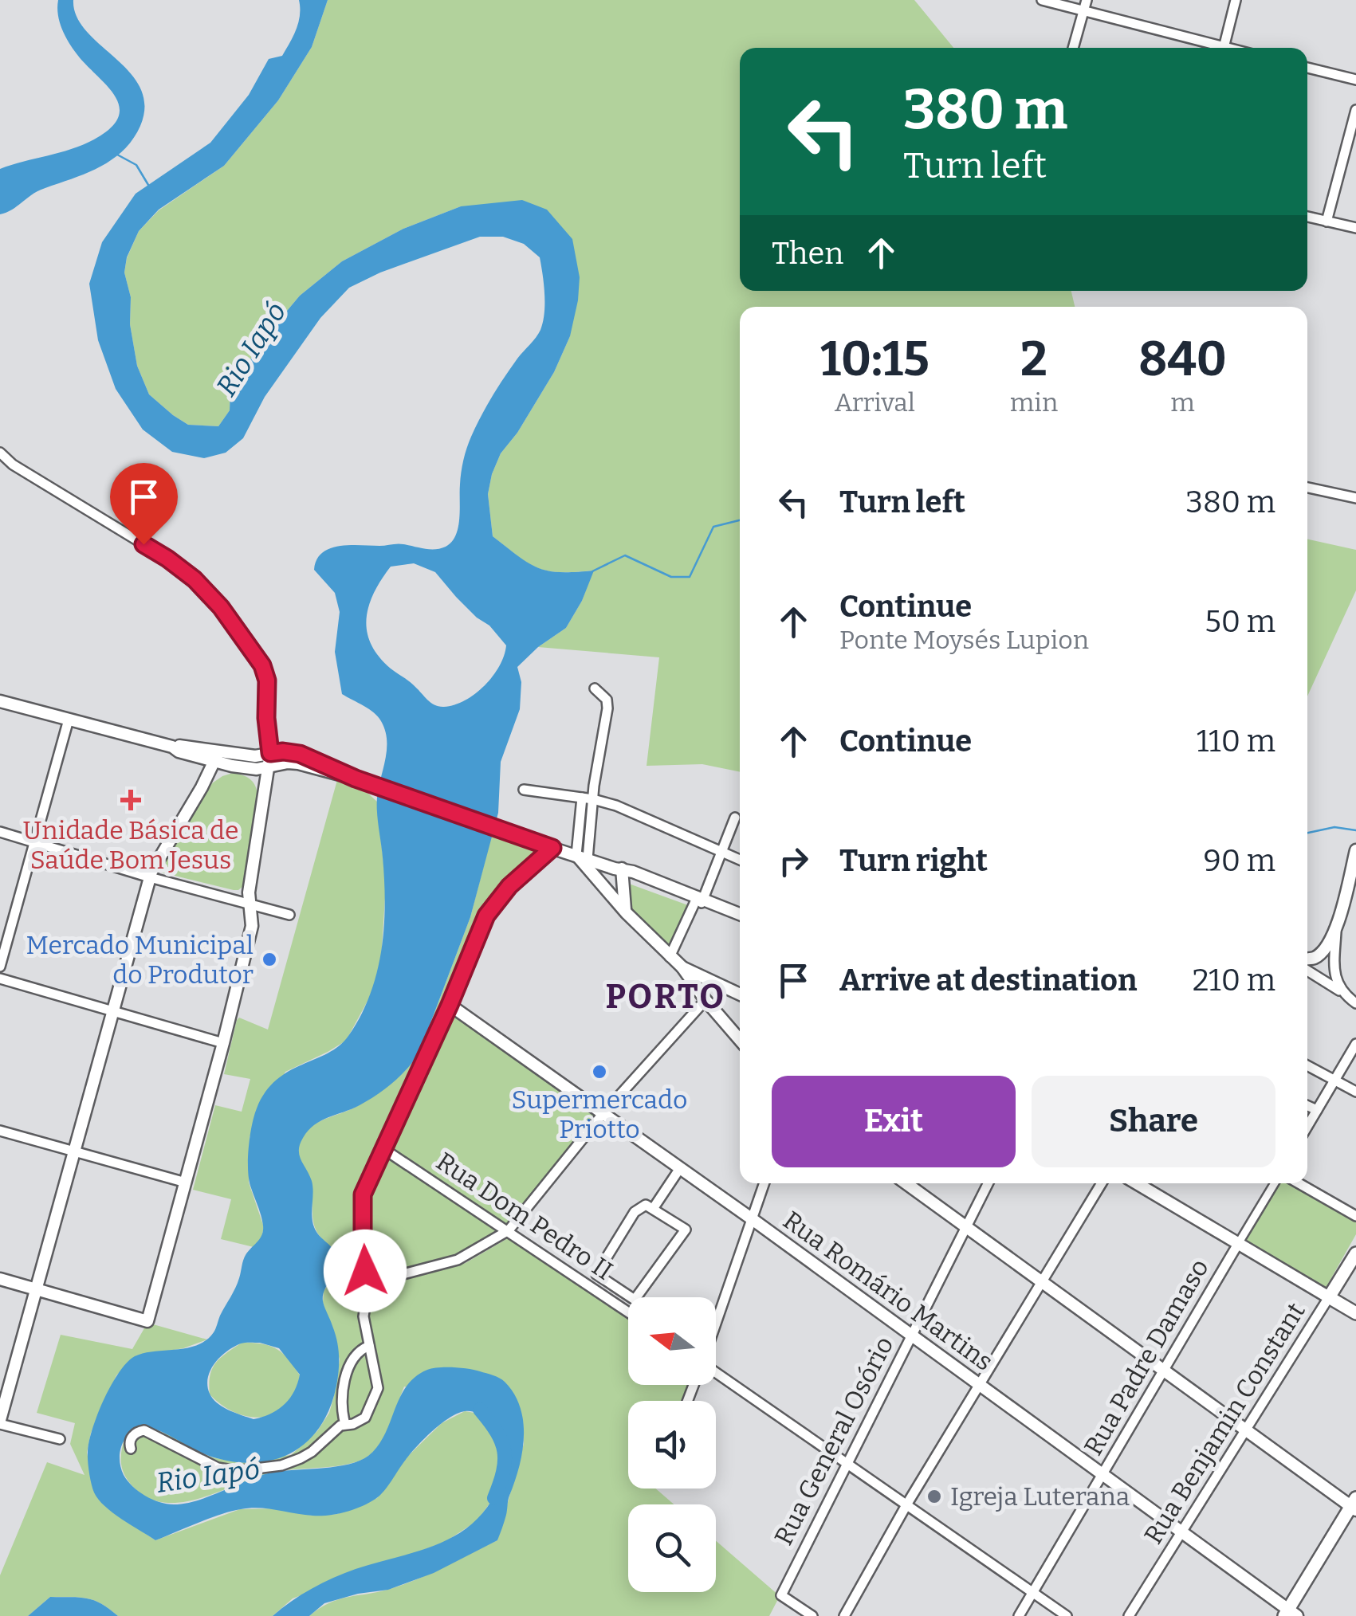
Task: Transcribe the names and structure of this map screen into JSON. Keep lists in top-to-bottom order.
{
  "streets": {
    "main road": ["Rua Benjamin Constant"],
    "street": [
      "Rua Dom Pedro II",
      "Rua Romário Martins",
      "Rua Padre Damaso",
      "Rua General Osório"
    ]
  },
  "crossings": [
    ["Rua Romário Martins", "Rua Padre Damaso"],
    ["Rua Romário Martins", "Rua Benjamin Constant"],
    ["Rua Romário Martins", "Rua General Osório"]
  ],
  "districts": ["PORTO"],
  "water": ["Rio Iapó"],
  "places": {
    "health": ["Unidade Básica de Saúde Bom Jesus"],
    "other": ["Mercado Municipal do Produtor", "Supermercado Priotto", "Igreja Luterana"]
  },
  "north": "left",
  "page": {
    "turn": ["380 m", "Turn left"],
    "then": "Then",
    "eta": [
      "10:15",
      "Arrival",
      "2",
      "min",
      "840",
      "m"
    ],
    "list": [
      {
        "name": "Turn left",
        "value": "380 m"
      },
      {
        "name": "Continue",
        "note": "Ponte Moysés Lupion",
        "value": "50 m"
      },
      {
        "name": "Continue",
        "value": "110 m"
      },
      {
        "name": "Turn right",
        "value": "90 m"
      },
      {
        "name": "Arrive at destination",
        "value": "210 m"
      }
    ],
    "buttons": ["Exit", "Share"]
  }
}
